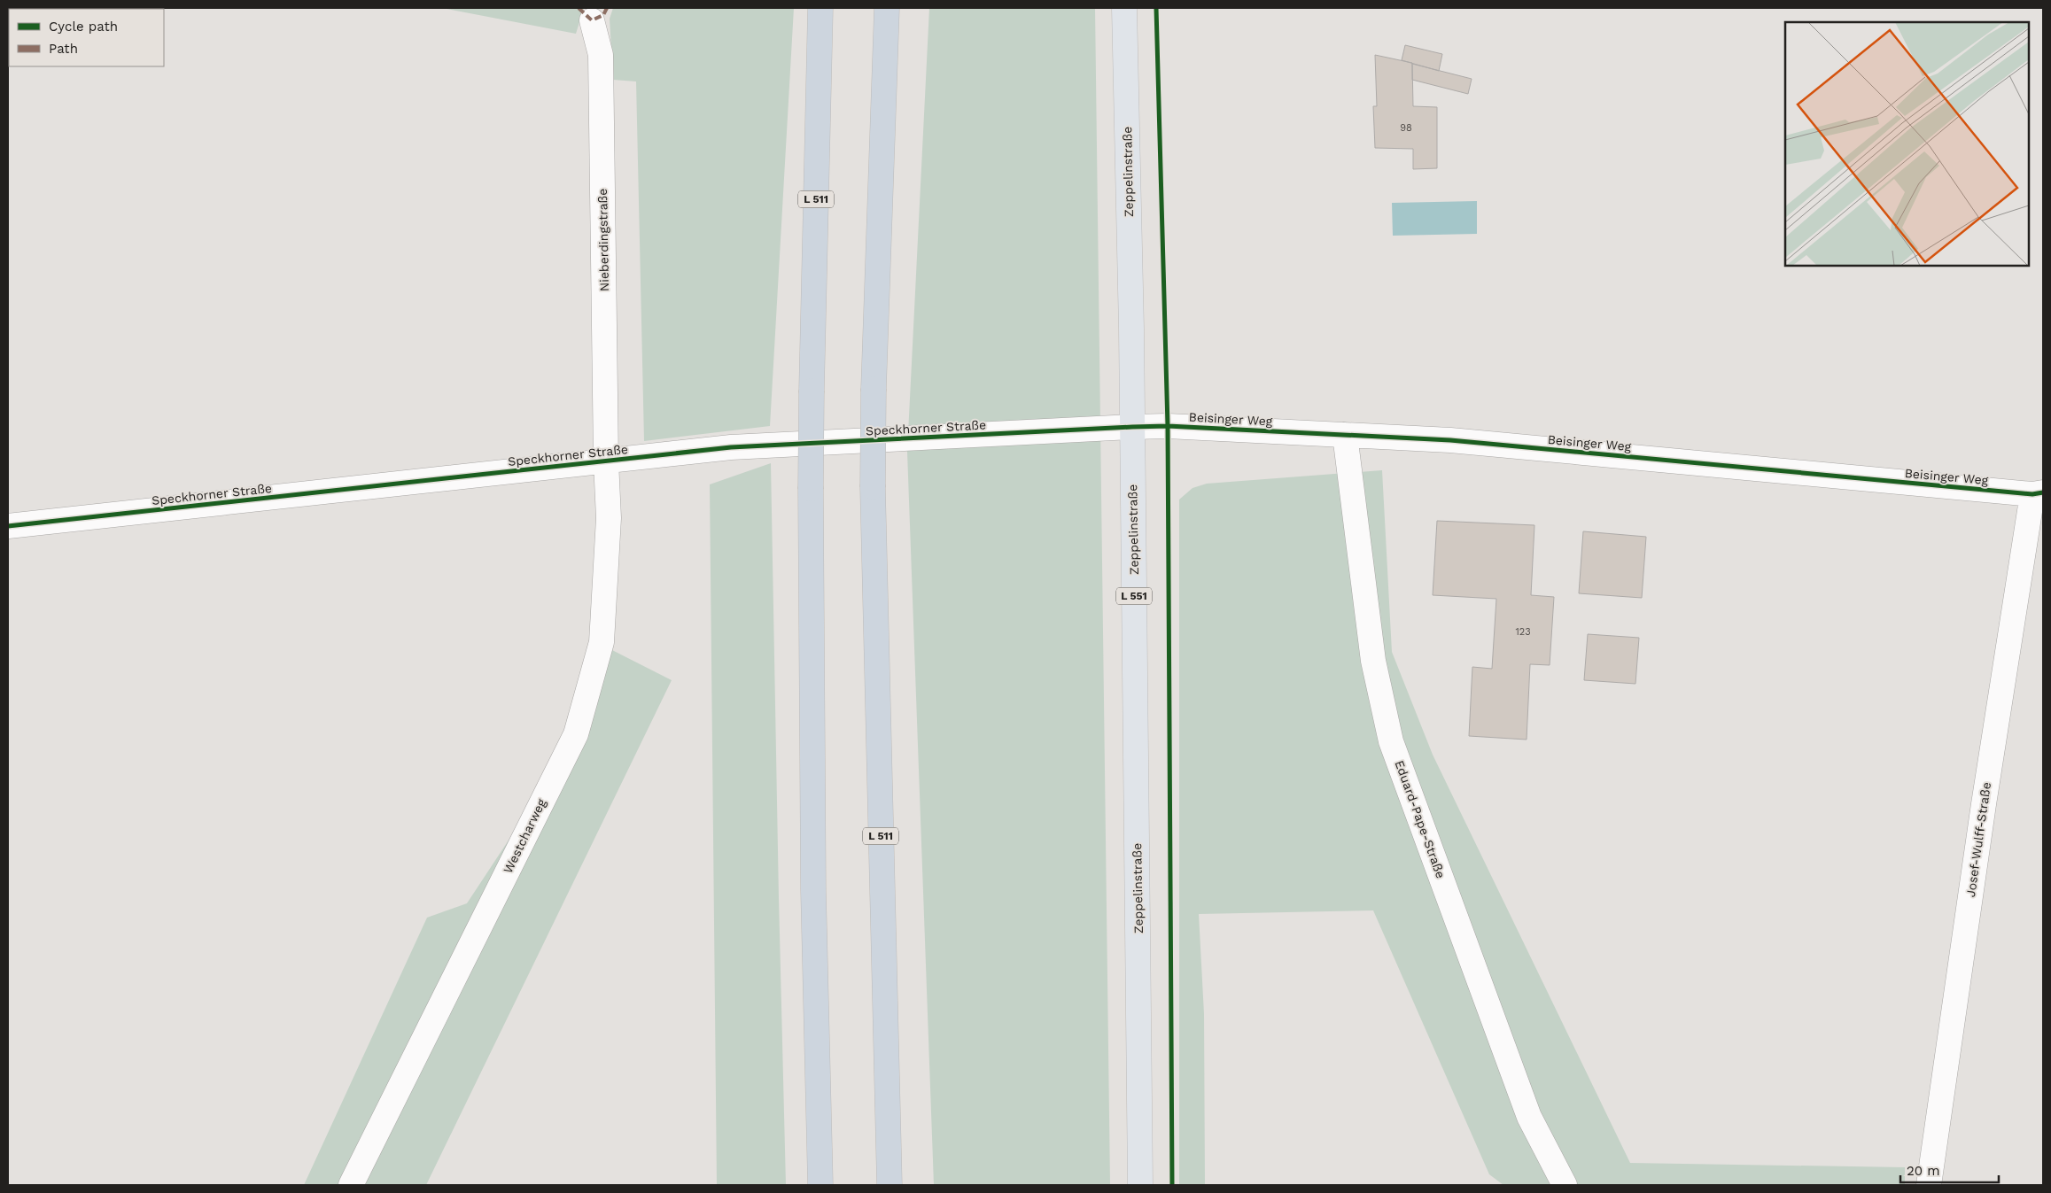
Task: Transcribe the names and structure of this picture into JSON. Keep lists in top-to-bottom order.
{
  "streets": {
    "highway": ["L 511"],
    "main road": ["Zeppelinstraße", "L 551"],
    "street": [
      "Nieberdingstraße",
      "Beisinger Weg",
      "Speckhorner Straße",
      "Eduard-Pape-Straße",
      "Westcharweg",
      "Josef-Wulff-Straße"
    ]
  },
  "crossings": [
    ["Zeppelinstraße", "Beisinger Weg"],
    ["Zeppelinstraße", "Speckhorner Straße"],
    ["Nieberdingstraße", "Speckhorner Straße"],
    ["Nieberdingstraße", "Westcharweg"],
    ["Beisinger Weg", "Speckhorner Straße"],
    ["Beisinger Weg", "Eduard-Pape-Straße"],
    ["Beisinger Weg", "Josef-Wulff-Straße"],
    ["Speckhorner Straße", "Westcharweg"]
  ],
  "house_numbers": ["98", "123"],
  "legend": ["Cycle path", "Path"],
  "scale_bar": "20 m"
}
